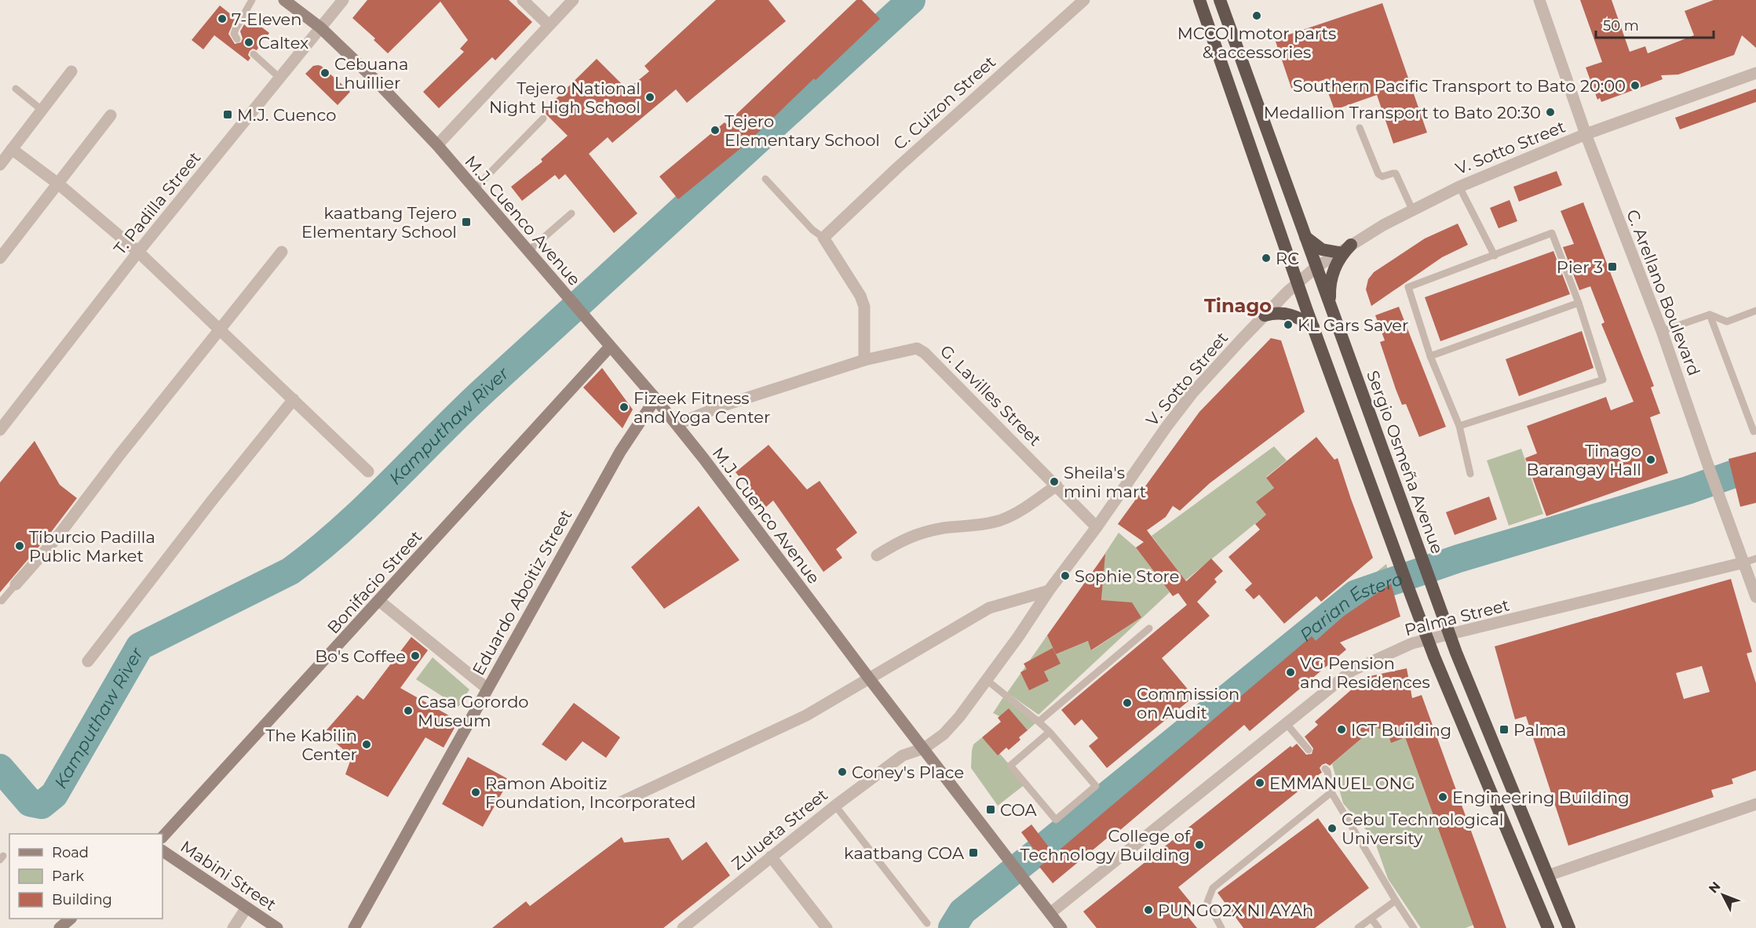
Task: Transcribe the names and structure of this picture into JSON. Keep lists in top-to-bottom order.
{
  "streets": {
    "highway": ["Sergio Osmeña Avenue"],
    "main road": [
      "M.J. Cuenco Avenue",
      "Bonifacio Street",
      "Eduardo Aboitiz Street",
      "Mabini Street"
    ],
    "street": [
      "C. Cuizon Street",
      "V. Sotto Street",
      "T. Padilla Street",
      "C. Arellano Boulevard",
      "G. Lavilles Street",
      "Palma Street",
      "Zulueta Street"
    ]
  },
  "crossings": [
    ["V. Sotto Street", "M.J. Cuenco Avenue"],
    ["V. Sotto Street", "C. Arellano Boulevard"],
    ["V. Sotto Street", "G. Lavilles Street"],
    ["V. Sotto Street", "Sergio Osmeña Avenue"],
    ["V. Sotto Street", "Zulueta Street"],
    ["T. Padilla Street", "M.J. Cuenco Avenue"],
    ["M.J. Cuenco Avenue", "G. Lavilles Street"],
    ["M.J. Cuenco Avenue", "Bonifacio Street"],
    ["M.J. Cuenco Avenue", "Eduardo Aboitiz Street"],
    ["M.J. Cuenco Avenue", "Palma Street"],
    ["M.J. Cuenco Avenue", "Zulueta Street"],
    ["C. Arellano Boulevard", "Palma Street"],
    ["Sergio Osmeña Avenue", "Palma Street"]
  ],
  "districts": ["Tinago"],
  "water": ["Kamputhaw River", "Parian Estero"],
  "places": {
    "other": [
      "MCCOI motor parts & accessories",
      "7-Eleven",
      "Caltex",
      "Cebuana Lhuillier",
      "Southern Pacific Transport to Bato 20:00",
      "Tejero National Night High School",
      "Medallion Transport to Bato 20:30",
      "Tejero Elementary School",
      "RC",
      "KL Cars Saver",
      "Fizeek Fitness and Yoga Center",
      "Tinago Barangay Hall",
      "Sheila's mini mart",
      "Tiburcio Padilla Public Market",
      "Sophie Store",
      "Bo's Coffee",
      "VG Pension and Residences",
      "Commission on Audit",
      "Casa Gorordo Museum",
      "ICT Building",
      "The Kabilin Center",
      "Coney's Place",
      "EMMANUEL ONG",
      "Ramon Aboitiz Foundation, Incorporated",
      "Engineering Building",
      "Cebu Technological University",
      "College of Technology Building",
      "PUNGO2X NI AYAh"
    ],
    "transit": [
      "M.J. Cuenco",
      "kaatbang Tejero Elementary School",
      "Pier 3",
      "Palma",
      "COA",
      "kaatbang COA"
    ]
  },
  "legend": ["Road", "Park", "Building"],
  "scale_bar": "50 m",
  "north": "top left"
}
